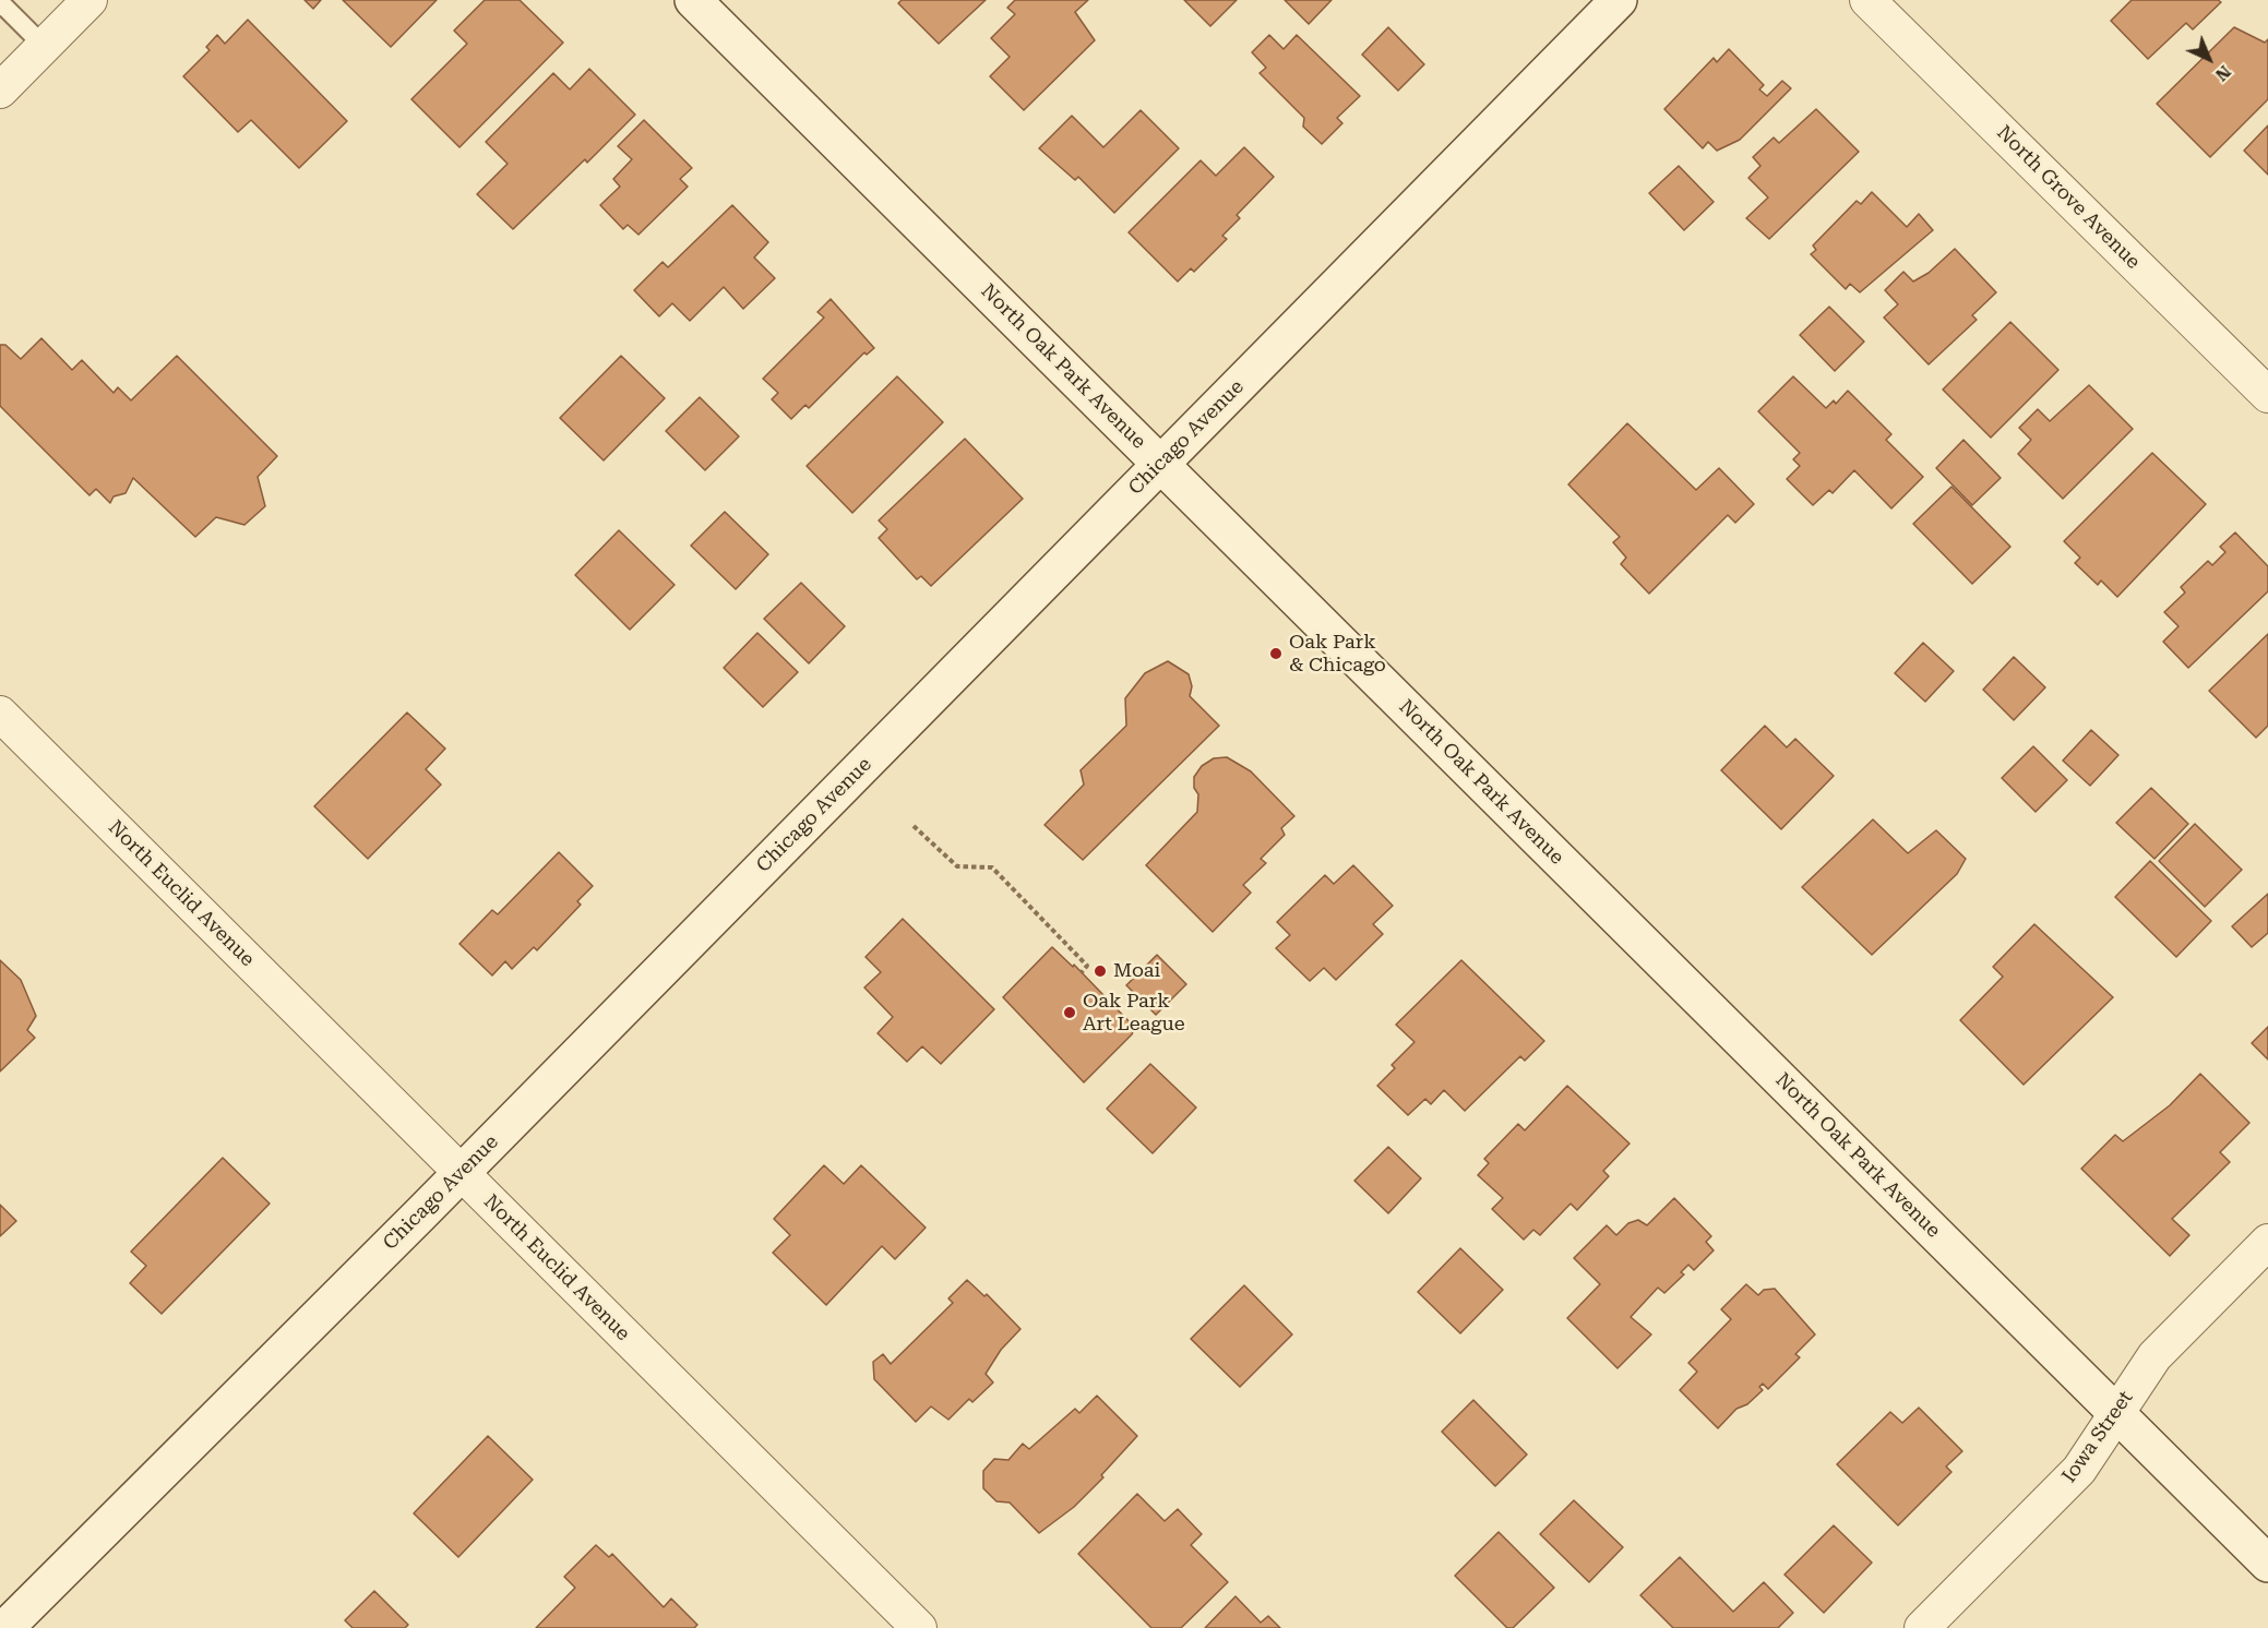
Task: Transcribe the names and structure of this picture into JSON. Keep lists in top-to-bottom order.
{
  "streets": {
    "main road": ["North Oak Park Avenue", "Chicago Avenue"],
    "street": ["North Grove Avenue", "North Euclid Avenue", "Iowa Street"]
  },
  "crossings": [
    ["North Oak Park Avenue", "Chicago Avenue"],
    ["North Oak Park Avenue", "Iowa Street"],
    ["Chicago Avenue", "North Euclid Avenue"]
  ],
  "places": ["Oak Park & Chicago", "Moai", "Oak Park Art League"],
  "north": "bottom right"
}
